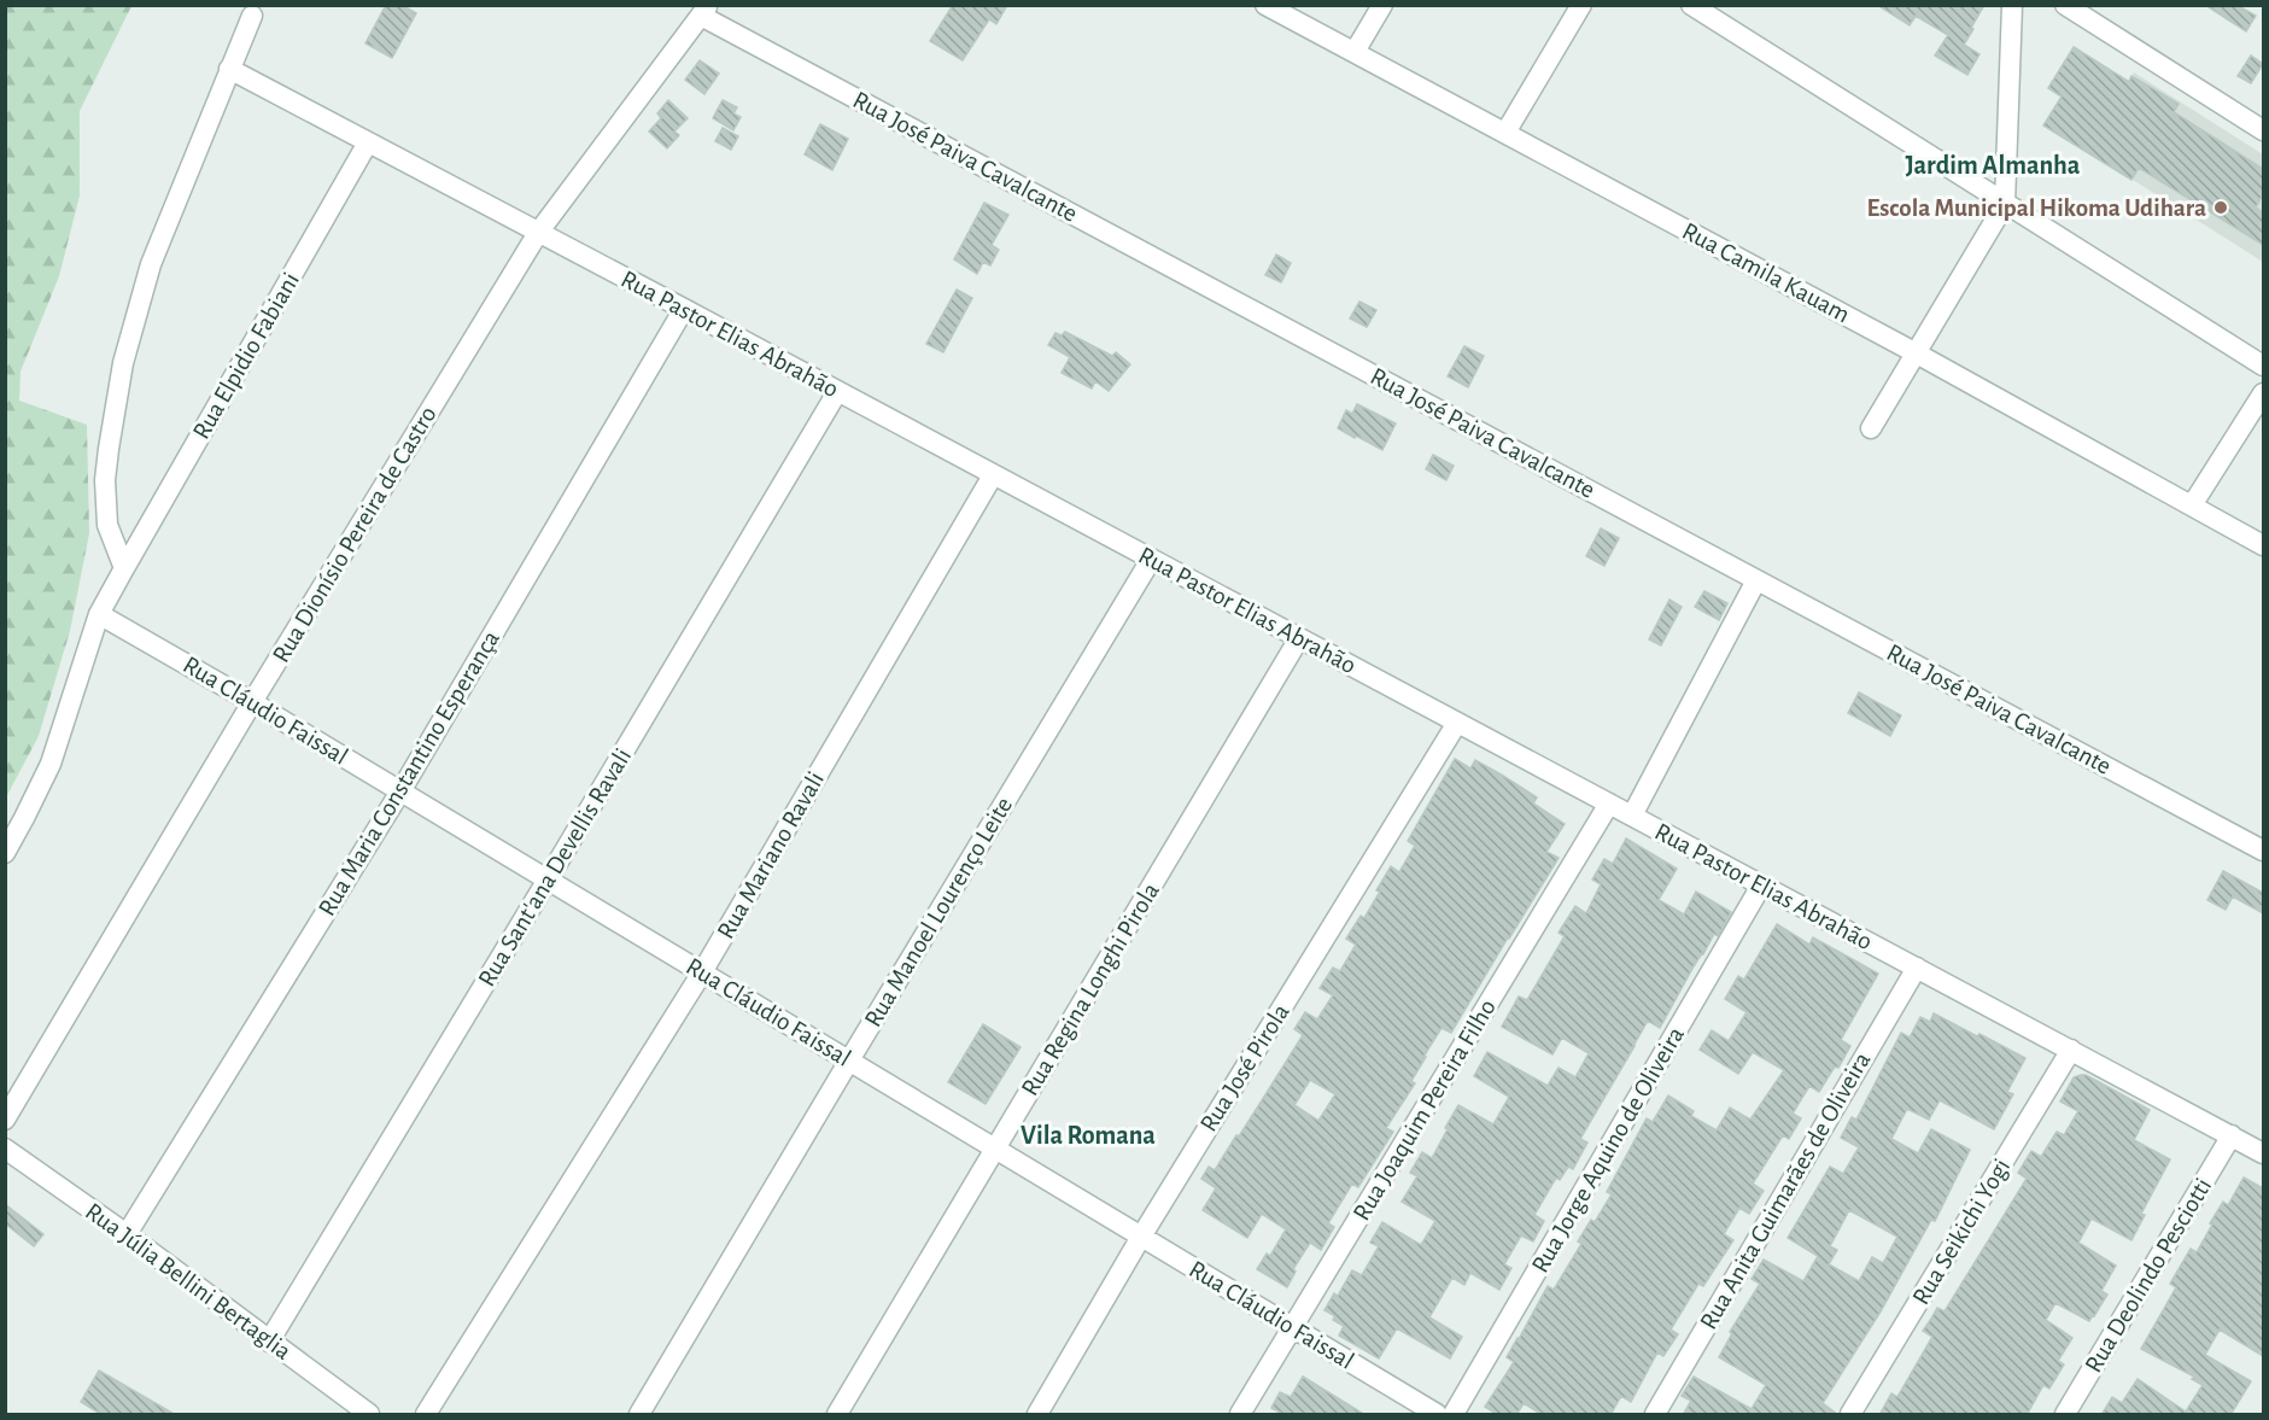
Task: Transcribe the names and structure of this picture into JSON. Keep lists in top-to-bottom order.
{
  "streets": {
    "street": [
      "Rua José Paiva Cavalcante",
      "Rua Camila Kauam",
      "Rua Pastor Elias Abrahão",
      "Rua Elpidio Fabiani",
      "Rua Dionísio Pereira de Castro",
      "Rua Cláudio Faissal",
      "Rua Maria Constantino Esperança",
      "Rua Mariano Ravali",
      "Rua Sant'ana Devellis Ravali",
      "Rua Manoel Lourenço Leite",
      "Rua Regina Longhi Pirola",
      "Rua José Pirola",
      "Rua Joaquim Pereira Filho",
      "Rua Jorge Aquino de Oliveira",
      "Rua Anita Guimarães de Oliveira",
      "Rua Seikichi Yogi",
      "Rua Deolindo Pesciotti",
      "Rua Júlia Bellini Bertaglia"
    ]
  },
  "crossings": [
    ["Rua José Paiva Cavalcante", "Rua Dionísio Pereira de Castro"],
    ["Rua Pastor Elias Abrahão", "Rua Elpidio Fabiani"],
    ["Rua Pastor Elias Abrahão", "Rua Dionísio Pereira de Castro"],
    ["Rua Pastor Elias Abrahão", "Rua Maria Constantino Esperança"],
    ["Rua Pastor Elias Abrahão", "Rua Mariano Ravali"],
    ["Rua Pastor Elias Abrahão", "Rua Sant'ana Devellis Ravali"],
    ["Rua Pastor Elias Abrahão", "Rua Manoel Lourenço Leite"],
    ["Rua Pastor Elias Abrahão", "Rua Regina Longhi Pirola"],
    ["Rua Pastor Elias Abrahão", "Rua José Pirola"],
    ["Rua Pastor Elias Abrahão", "Rua Joaquim Pereira Filho"],
    ["Rua Pastor Elias Abrahão", "Rua Jorge Aquino de Oliveira"],
    ["Rua Pastor Elias Abrahão", "Rua Anita Guimarães de Oliveira"],
    ["Rua Pastor Elias Abrahão", "Rua Seikichi Yogi"],
    ["Rua Pastor Elias Abrahão", "Rua Deolindo Pesciotti"],
    ["Rua Elpidio Fabiani", "Rua Cláudio Faissal"],
    ["Rua Dionísio Pereira de Castro", "Rua Cláudio Faissal"],
    ["Rua Cláudio Faissal", "Rua Maria Constantino Esperança"],
    ["Rua Cláudio Faissal", "Rua Mariano Ravali"],
    ["Rua Cláudio Faissal", "Rua Sant'ana Devellis Ravali"],
    ["Rua Cláudio Faissal", "Rua Manoel Lourenço Leite"],
    ["Rua Cláudio Faissal", "Rua Regina Longhi Pirola"],
    ["Rua Cláudio Faissal", "Rua José Pirola"],
    ["Rua Cláudio Faissal", "Rua Joaquim Pereira Filho"],
    ["Rua Maria Constantino Esperança", "Rua Júlia Bellini Bertaglia"],
    ["Rua Sant'ana Devellis Ravali", "Rua Júlia Bellini Bertaglia"]
  ],
  "districts": ["Jardim Almanha", "Vila Romana"],
  "places": ["Escola Municipal Hikoma Udihara"]
}
